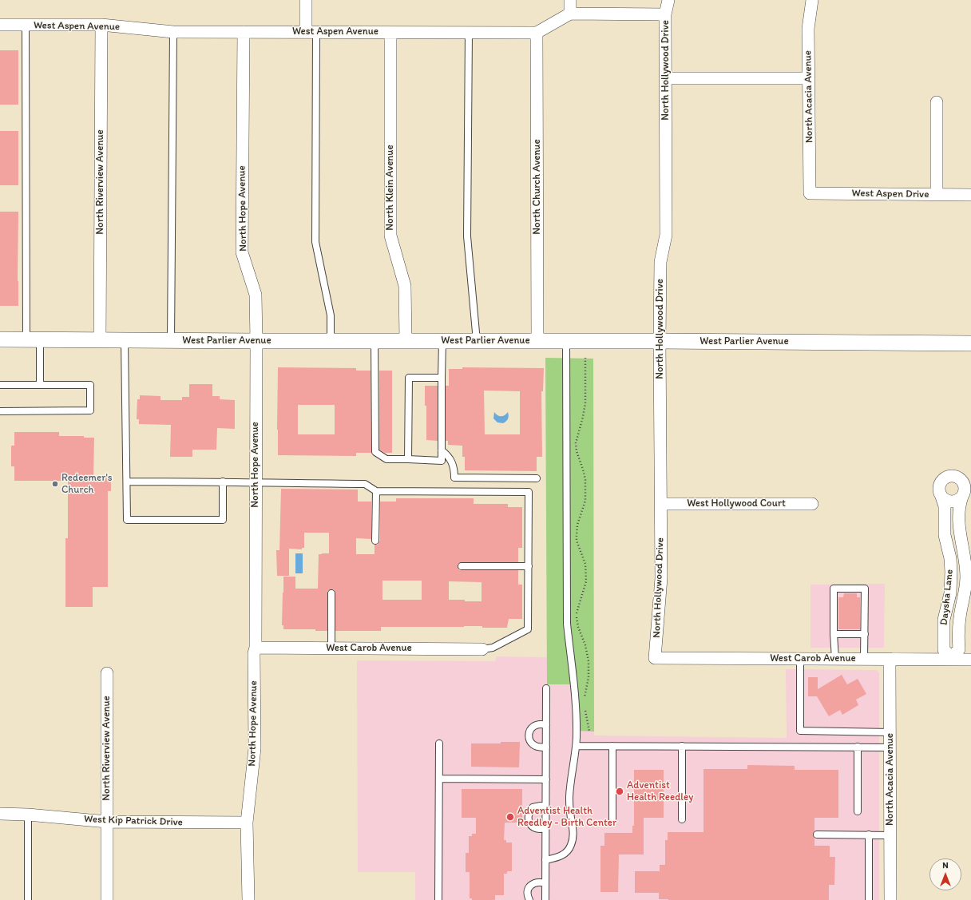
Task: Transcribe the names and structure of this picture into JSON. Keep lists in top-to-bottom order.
{
  "streets": {
    "street": [
      "West Aspen Avenue",
      "North Hollywood Drive",
      "North Acacia Avenue",
      "North Riverview Avenue",
      "North Church Avenue",
      "North Klein Avenue",
      "West Aspen Drive",
      "North Hope Avenue",
      "West Parlier Avenue",
      "West Hollywood Court",
      "Daysha Lane",
      "West Carob Avenue",
      "West Kip Patrick Drive"
    ]
  },
  "crossings": [
    ["West Aspen Avenue", "North Riverview Avenue"],
    ["West Aspen Avenue", "North Church Avenue"],
    ["West Aspen Avenue", "North Klein Avenue"],
    ["West Aspen Avenue", "North Hope Avenue"],
    ["North Hollywood Drive", "West Parlier Avenue"],
    ["North Hollywood Drive", "West Hollywood Court"],
    ["North Hollywood Drive", "West Carob Avenue"],
    ["North Acacia Avenue", "West Aspen Drive"],
    ["North Acacia Avenue", "West Carob Avenue"],
    ["North Riverview Avenue", "West Parlier Avenue"],
    ["North Riverview Avenue", "West Kip Patrick Drive"],
    ["North Church Avenue", "West Parlier Avenue"],
    ["North Klein Avenue", "West Parlier Avenue"],
    ["North Hope Avenue", "West Parlier Avenue"],
    ["North Hope Avenue", "West Carob Avenue"],
    ["North Hope Avenue", "West Kip Patrick Drive"],
    ["Daysha Lane", "West Carob Avenue"]
  ],
  "places": ["Redeemer's Church", "Adventist Health Reedley", "Adventist Health Reedley - Birth Center"],
  "north": "top"
}
